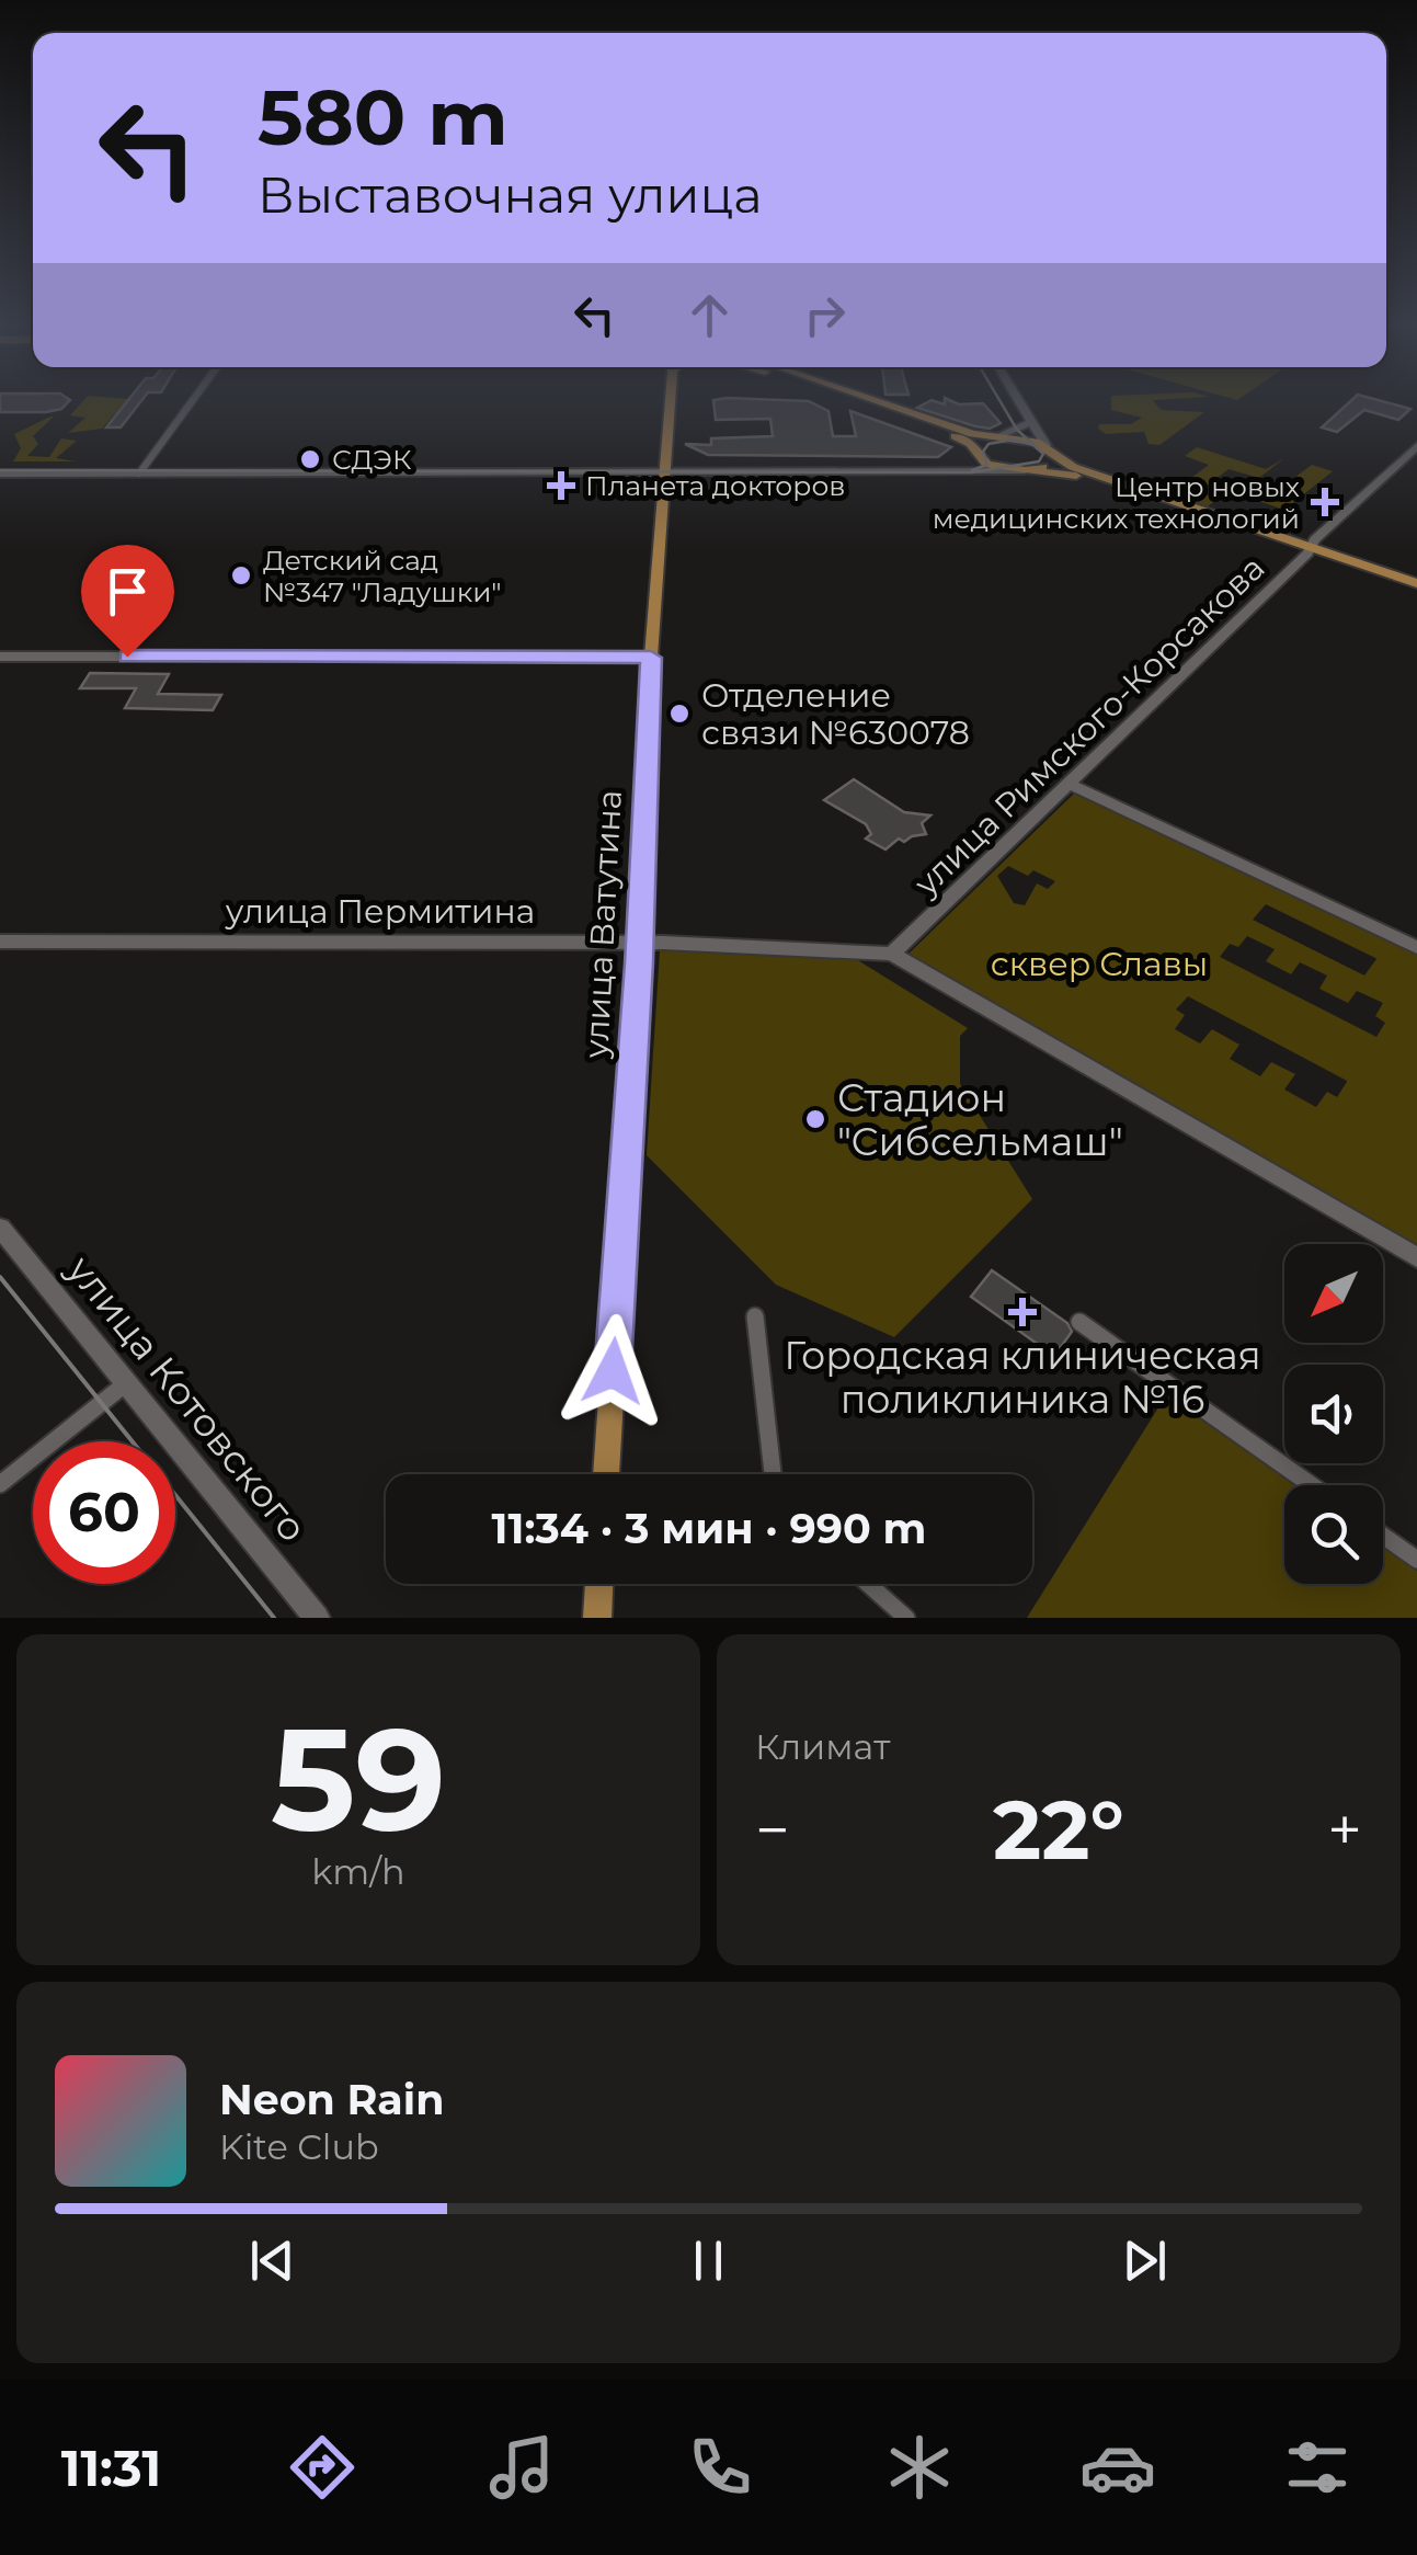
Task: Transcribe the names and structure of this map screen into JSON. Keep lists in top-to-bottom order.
{
  "streets": {
    "main road": ["улица Ватутина"],
    "street": ["улица Римского-Корсакова", "улица Пермитина", "улица Котовского"]
  },
  "crossings": [
    ["улица Римского-Корсакова", "улица Пермитина"],
    ["улица Пермитина", "улица Ватутина"]
  ],
  "parks": ["сквер Славы"],
  "places": {
    "other": [
      "СДЭК",
      "Детский сад №347 \"Ладушки\"",
      "Отделение связи №630078",
      "Стадион \"Сибсельмаш\""
    ],
    "health": ["Планета докторов", "Центр новых медицинских технологий", "Городская клиническая поликлиника №16"]
  },
  "north": "bottom left",
  "page": {
    "turn": ["580 m", "Выставочная улица"],
    "limit": "60",
    "trip": "11:34 · 3 мин · 990 m",
    "tile": [
      ["59", "km/h"],
      "Климат"
    ],
    "heat": ["−", "22°", "+"],
    "song": ["Neon Rain", "Kite Club"],
    "tabs": "11:31"
  }
}
